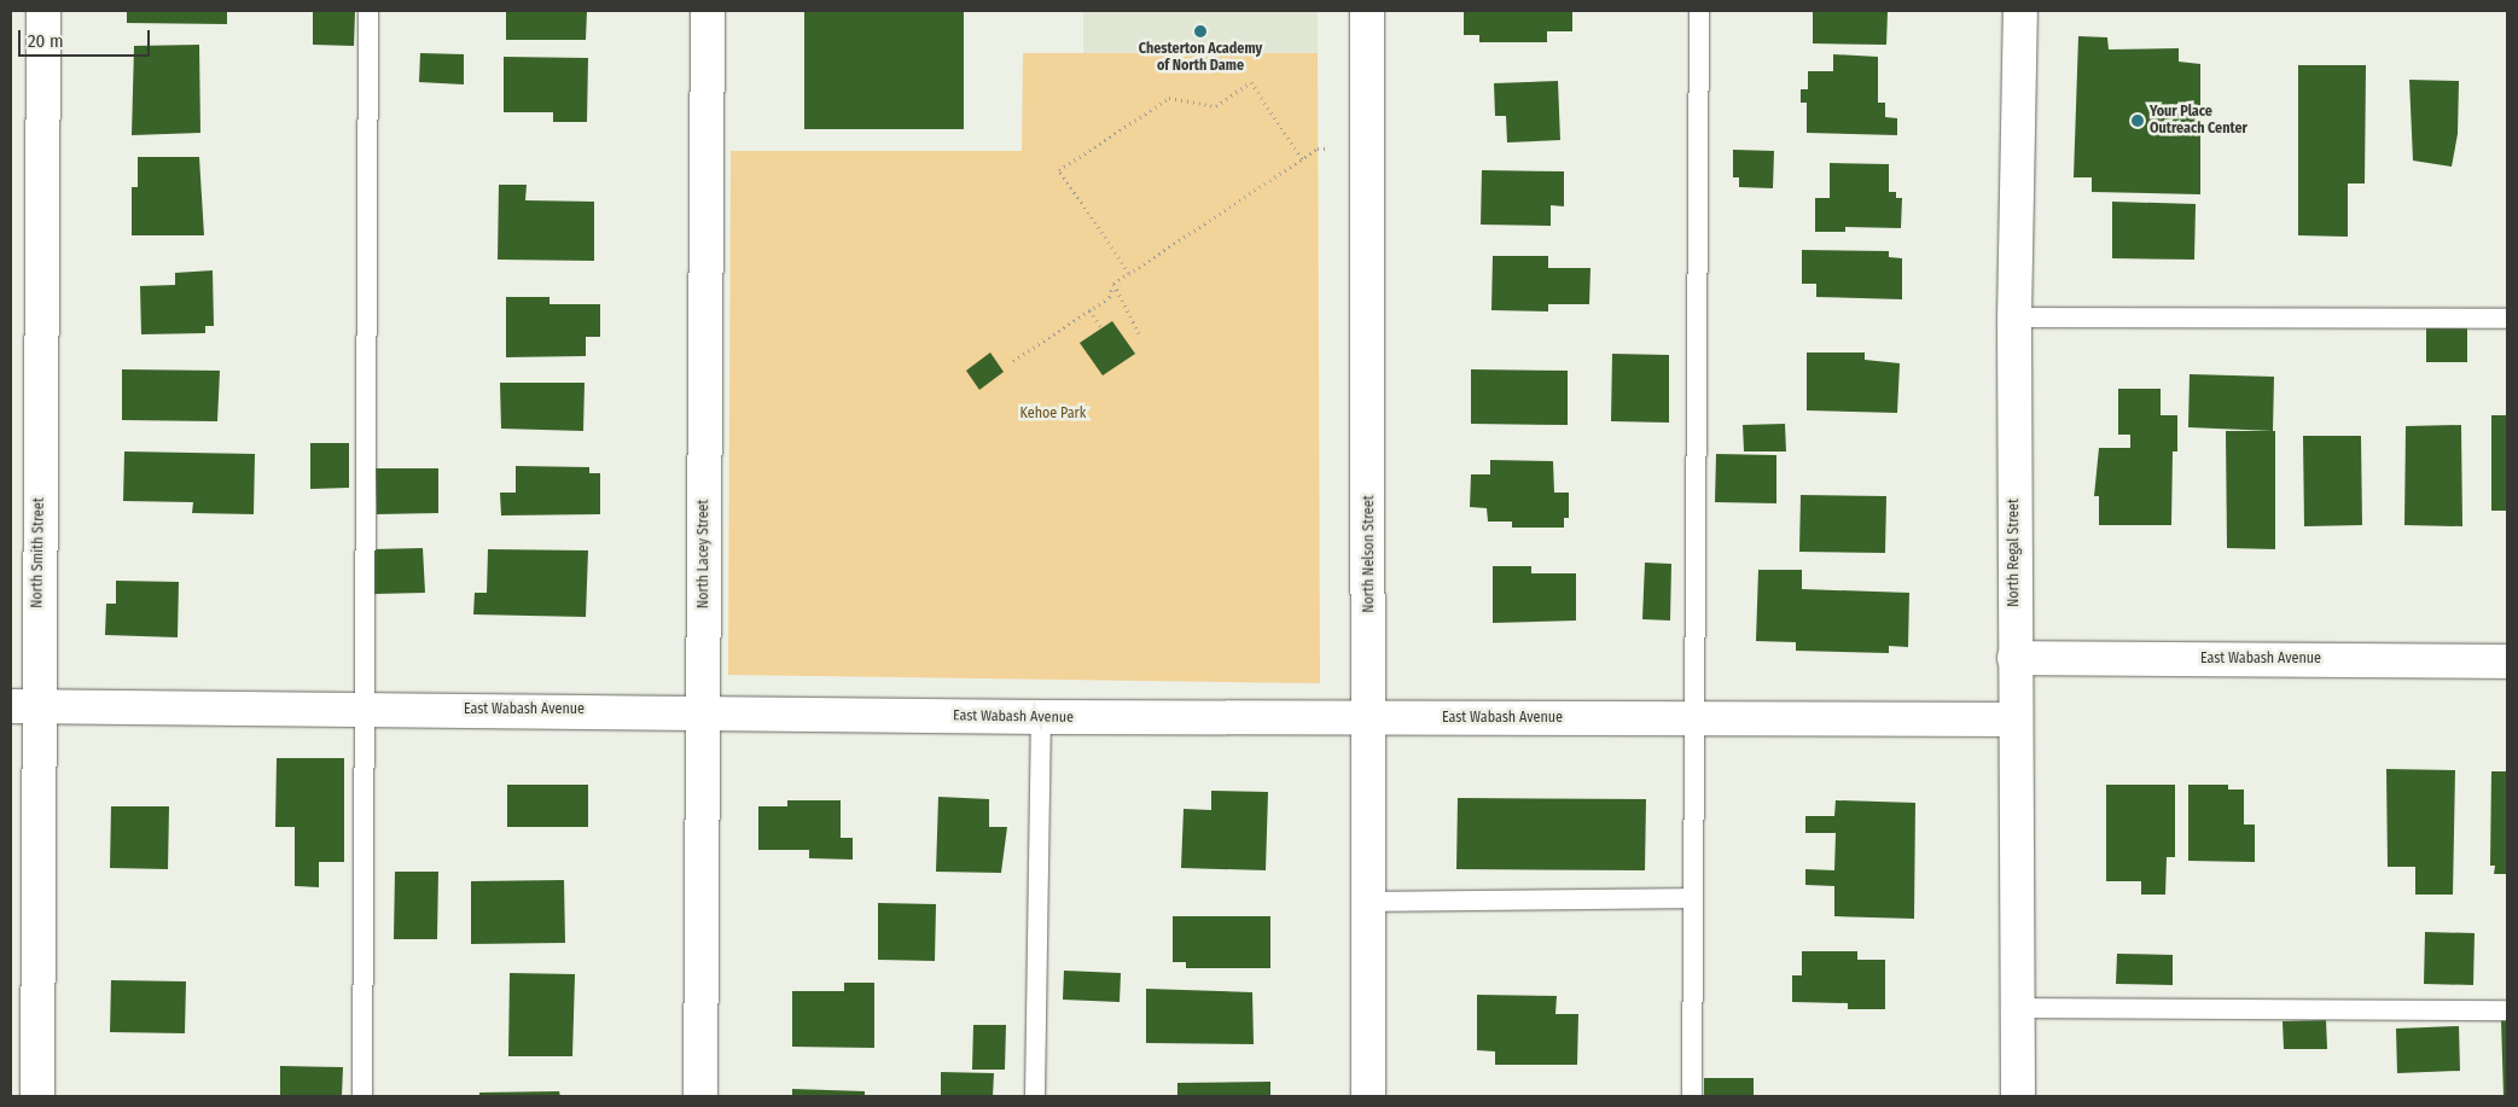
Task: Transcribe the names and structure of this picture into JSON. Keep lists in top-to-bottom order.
{
  "streets": {
    "street": [
      "North Smith Street",
      "North Regal Street",
      "North Lacey Street",
      "North Nelson Street",
      "East Wabash Avenue"
    ]
  },
  "crossings": [
    ["North Smith Street", "East Wabash Avenue"],
    ["North Regal Street", "East Wabash Avenue"],
    ["North Lacey Street", "East Wabash Avenue"],
    ["North Nelson Street", "East Wabash Avenue"]
  ],
  "parks": ["Kehoe Park"],
  "places": ["Chesterton Academy of North Dame", "Your Place Outreach Center"],
  "scale_bar": "20 m"
}
